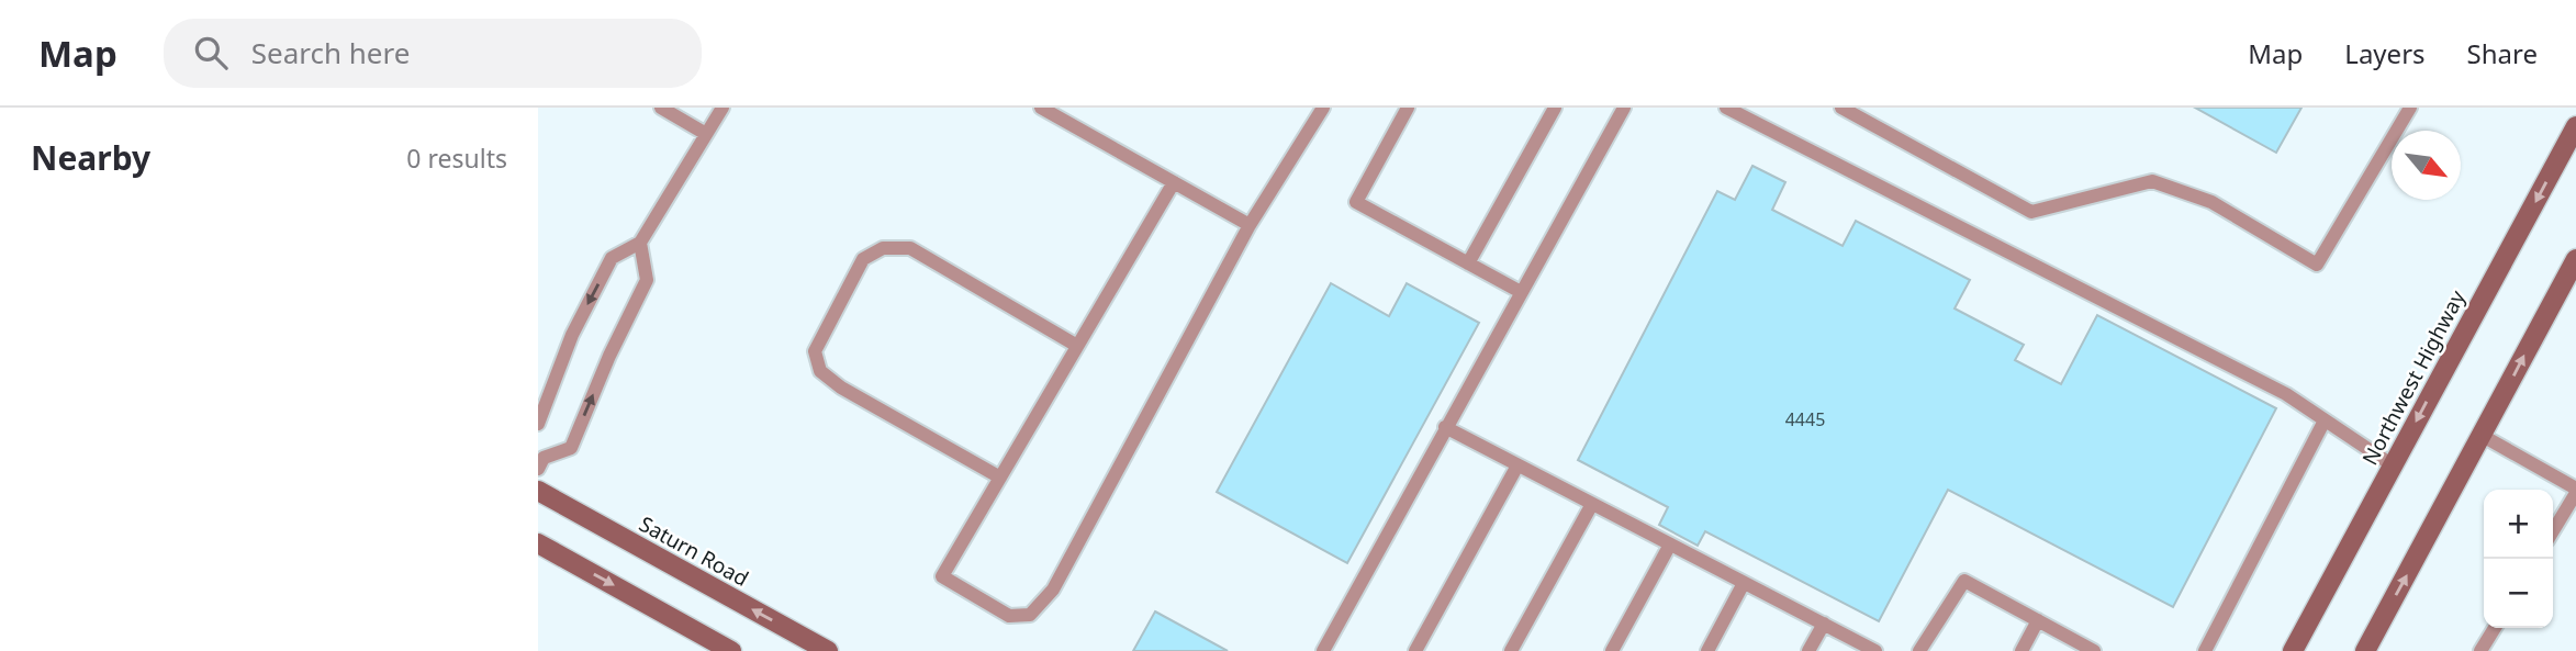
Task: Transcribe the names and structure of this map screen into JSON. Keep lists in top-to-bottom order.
{
  "streets": {
    "main road": ["Northwest Highway", "Saturn Road"]
  },
  "house_numbers": ["4445"],
  "north": "bottom right",
  "page": {
    "header": "Map",
    "search": "Search here",
    "nav": ["Map", "Layers", "Share"],
    "heading": ["Nearby", "0 results"],
    "map_buttons": ["+", "−"]
  }
}
